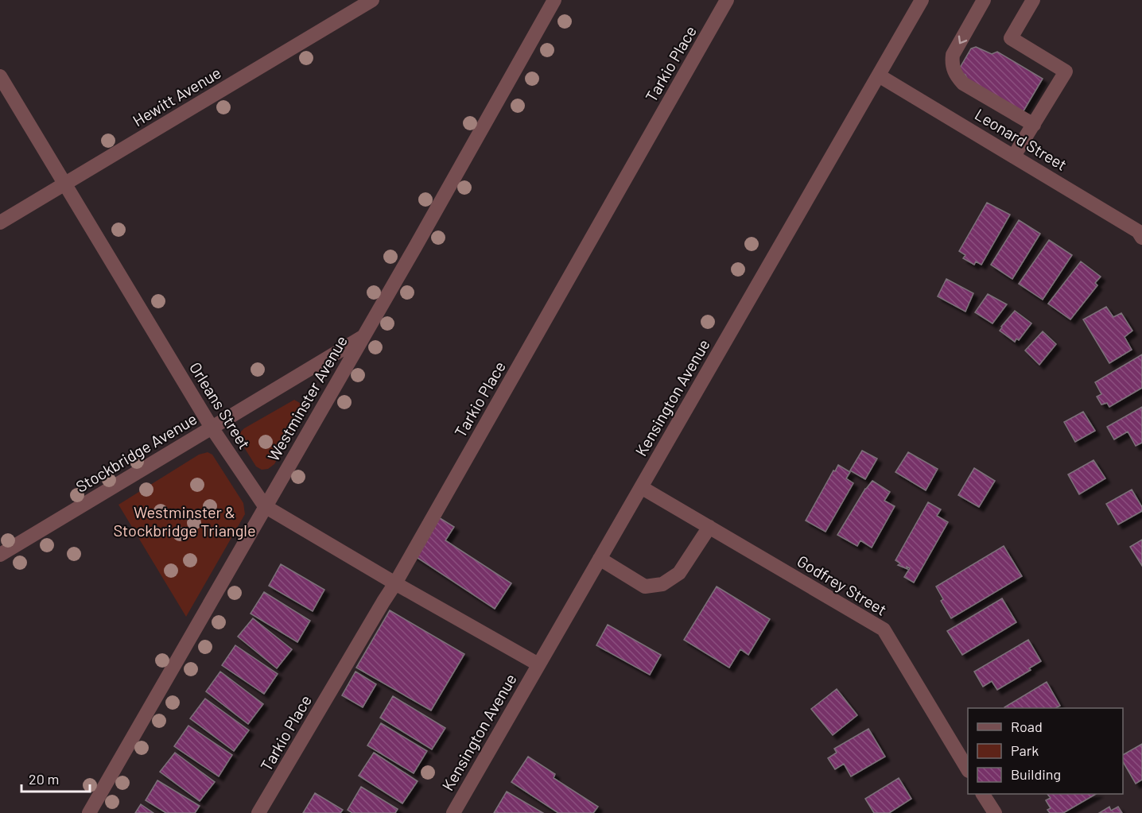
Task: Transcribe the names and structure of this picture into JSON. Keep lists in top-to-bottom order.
{
  "streets": {
    "street": [
      "Tarkio Place",
      "Hewitt Avenue",
      "Leonard Street",
      "Kensington Avenue",
      "Westminster Avenue",
      "Orleans Street",
      "Stockbridge Avenue",
      "Godfrey Street"
    ]
  },
  "crossings": [
    ["Tarkio Place", "Orleans Street"],
    ["Hewitt Avenue", "Orleans Street"],
    ["Leonard Street", "Kensington Avenue"],
    ["Kensington Avenue", "Orleans Street"],
    ["Kensington Avenue", "Godfrey Street"],
    ["Westminster Avenue", "Orleans Street"],
    ["Westminster Avenue", "Stockbridge Avenue"],
    ["Orleans Street", "Stockbridge Avenue"]
  ],
  "parks": ["Westminster & Stockbridge Triangle"],
  "legend": ["Road", "Park", "Building"],
  "scale_bar": "20 m"
}
